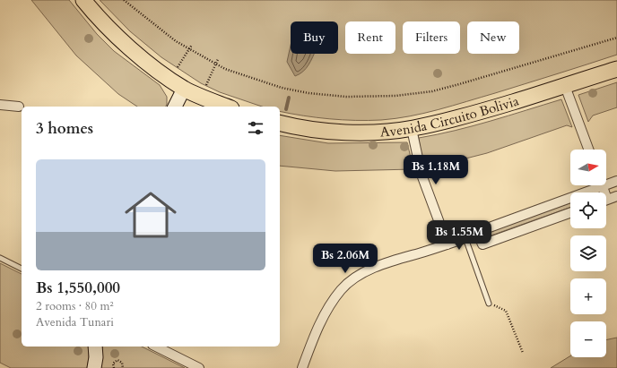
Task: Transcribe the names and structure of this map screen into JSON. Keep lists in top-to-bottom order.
{
  "streets": {
    "main road": ["Avenida Circuito Bolivia"]
  },
  "north": "right",
  "page": {
    "chip": [
      "Buy",
      "Rent",
      "Filters",
      "New"
    ],
    "heading": "3 homes",
    "map_buttons": ["+", "−"],
    "list": [
      {
        "name": "Bs 1,550,000",
        "note": "2 rooms · 80 m² · Avenida Tunari"
      }
    ],
    "price": ["Bs 1.18M", "Bs 1.55M", "Bs 2.06M"]
  }
}
